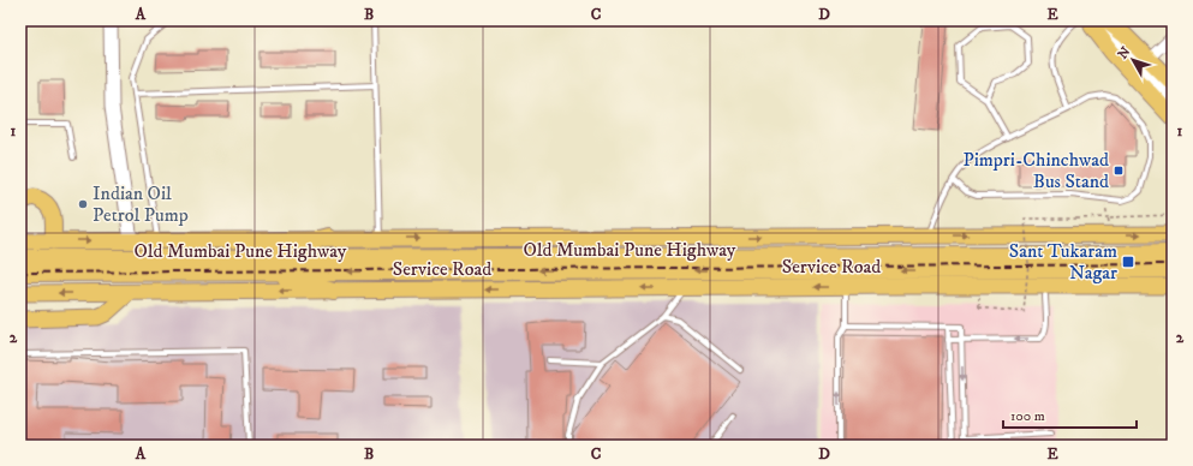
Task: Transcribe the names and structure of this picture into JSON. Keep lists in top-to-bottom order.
{
  "streets": {
    "highway": ["Old Mumbai Pune Highway"],
    "main road": ["Service Road"]
  },
  "places": {
    "transit": ["Pimpri-Chinchwad Bus Stand", "Sant Tukaram Nagar"],
    "other": ["Indian Oil Petrol Pump"]
  },
  "scale_bar": "100 m",
  "north": "top left",
  "grid": {
    "columns": [
      "A",
      "B",
      "C",
      "D",
      "E"
    ],
    "rows": ["1", "2"]
  }
}
